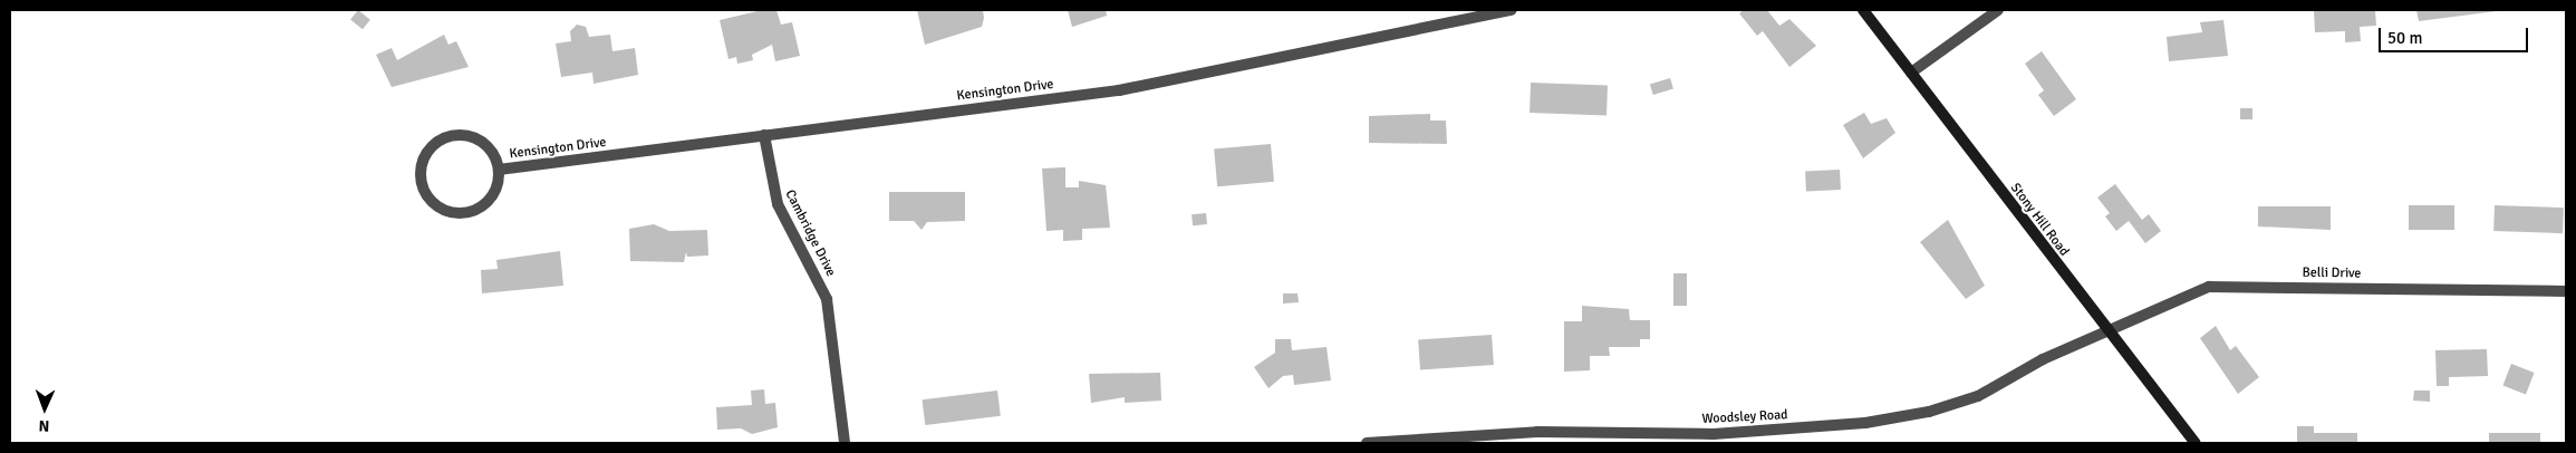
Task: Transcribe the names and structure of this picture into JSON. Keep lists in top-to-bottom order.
{
  "streets": {
    "main road": ["Stony Hill Road"],
    "street": [
      "Kensington Drive",
      "Cambridge Drive",
      "Belli Drive",
      "Woodsley Road"
    ]
  },
  "crossings": [
    ["Kensington Drive", "Cambridge Drive"],
    ["Stony Hill Road", "Belli Drive"],
    ["Stony Hill Road", "Woodsley Road"],
    ["Belli Drive", "Woodsley Road"]
  ],
  "scale_bar": "50 m",
  "north": "bottom"
}
